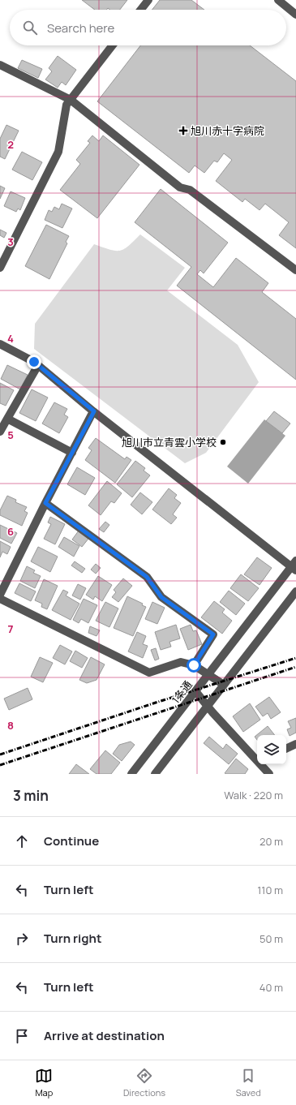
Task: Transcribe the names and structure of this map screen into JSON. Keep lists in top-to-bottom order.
{
  "streets": {
    "street": ["1条通"]
  },
  "places": {
    "health": ["旭川赤十字病院"],
    "other": ["旭川市立青雲小学校"]
  },
  "page": {
    "search": "Search here",
    "heading": ["3 min", "Walk · 220 m"],
    "list": [
      ["Continue", "20 m"],
      ["Turn left", "110 m"],
      ["Turn right", "50 m"],
      ["Turn left", "40 m"],
      "Arrive at destination"
    ],
    "nav": ["Map", "Directions", "Saved"]
  },
  "grid": {
    "rows": [
      "2",
      "3",
      "4",
      "5",
      "6",
      "7",
      "8"
    ]
  }
}
